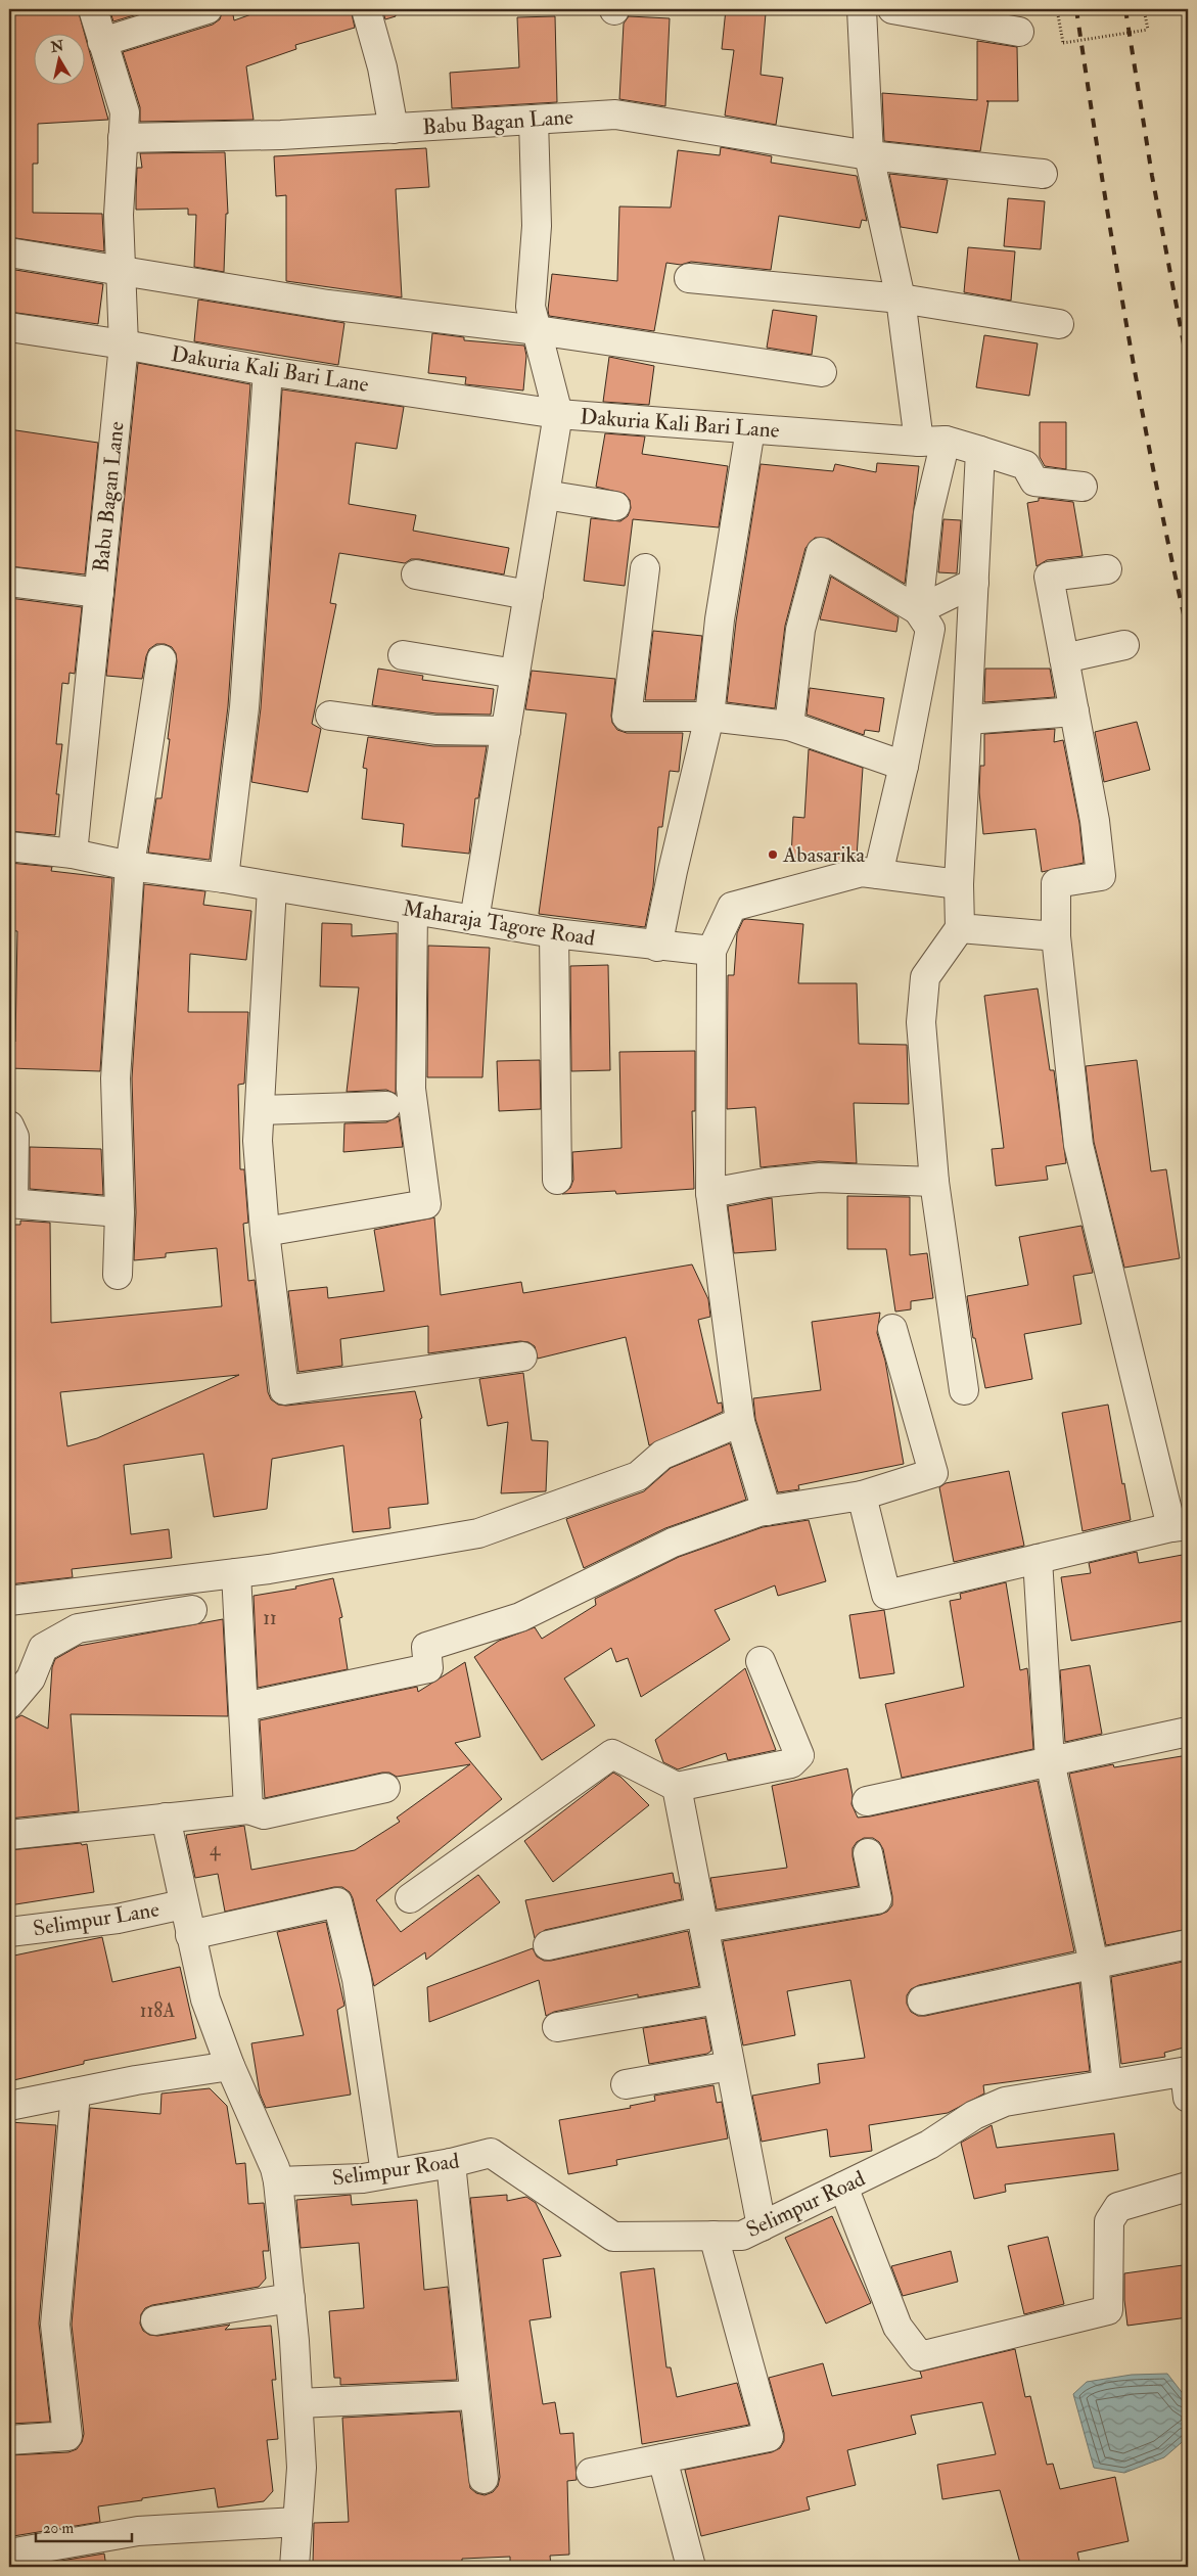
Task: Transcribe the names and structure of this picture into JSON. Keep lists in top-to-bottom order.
{
  "streets": {
    "street": [
      "Babu Bagan Lane",
      "Dakuria Kali Bari Lane",
      "Maharaja Tagore Road",
      "Selimpur Lane",
      "Selimpur Road"
    ]
  },
  "crossings": [
    ["Babu Bagan Lane", "Dakuria Kali Bari Lane"],
    ["Babu Bagan Lane", "Maharaja Tagore Road"]
  ],
  "places": ["Abasarika"],
  "house_numbers": ["11", "4", "118A"],
  "scale_bar": "20 m",
  "north": "top"
}
